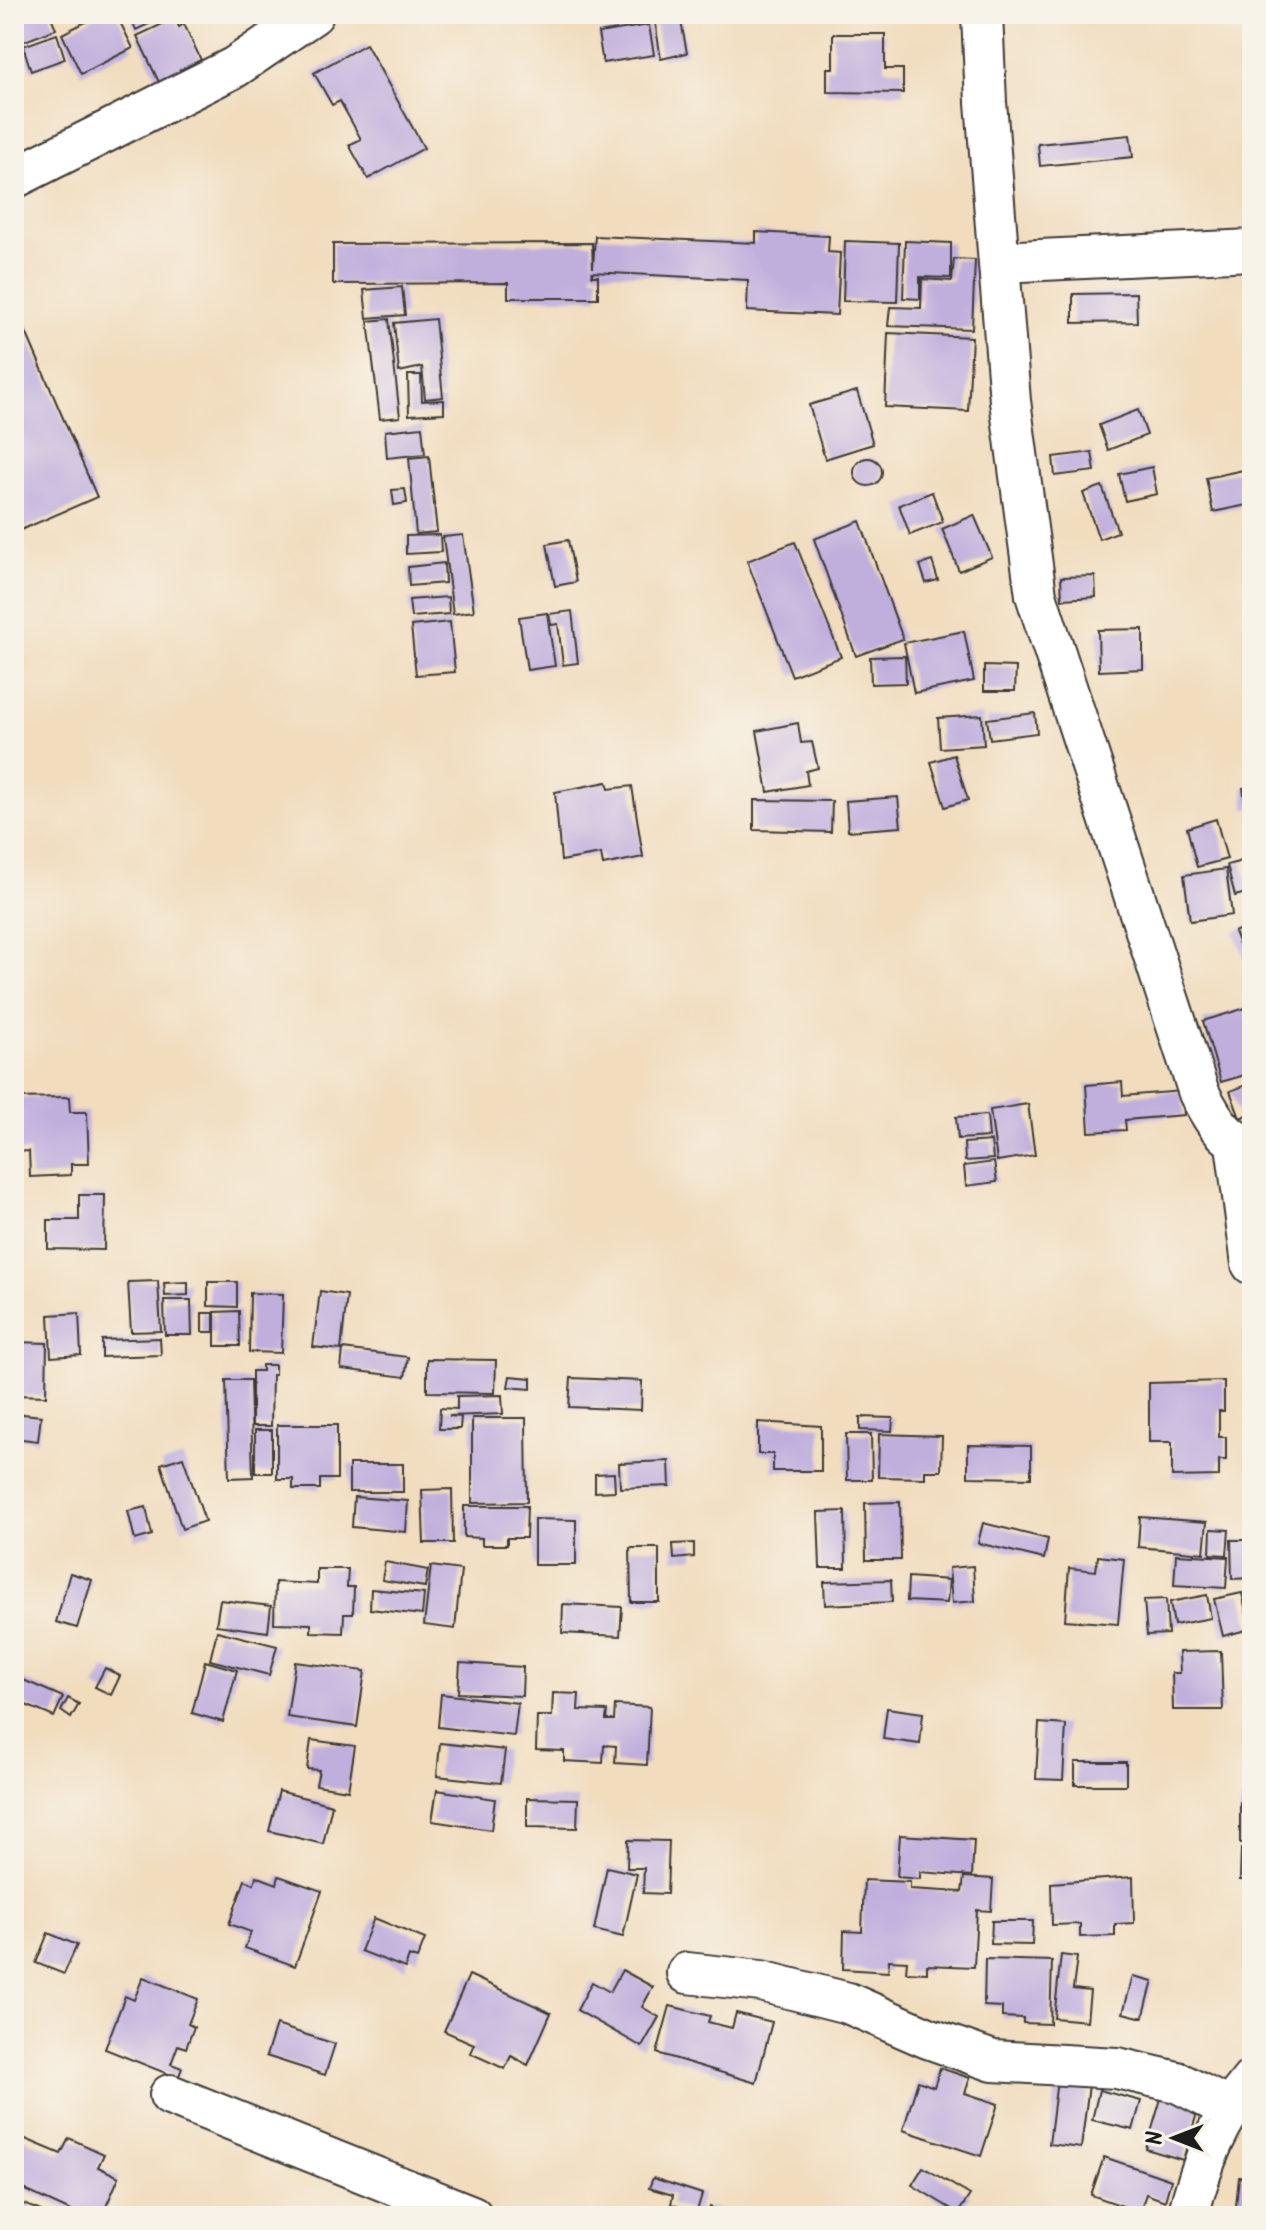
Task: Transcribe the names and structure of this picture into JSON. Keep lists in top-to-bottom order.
{
  "north": "left"
}
